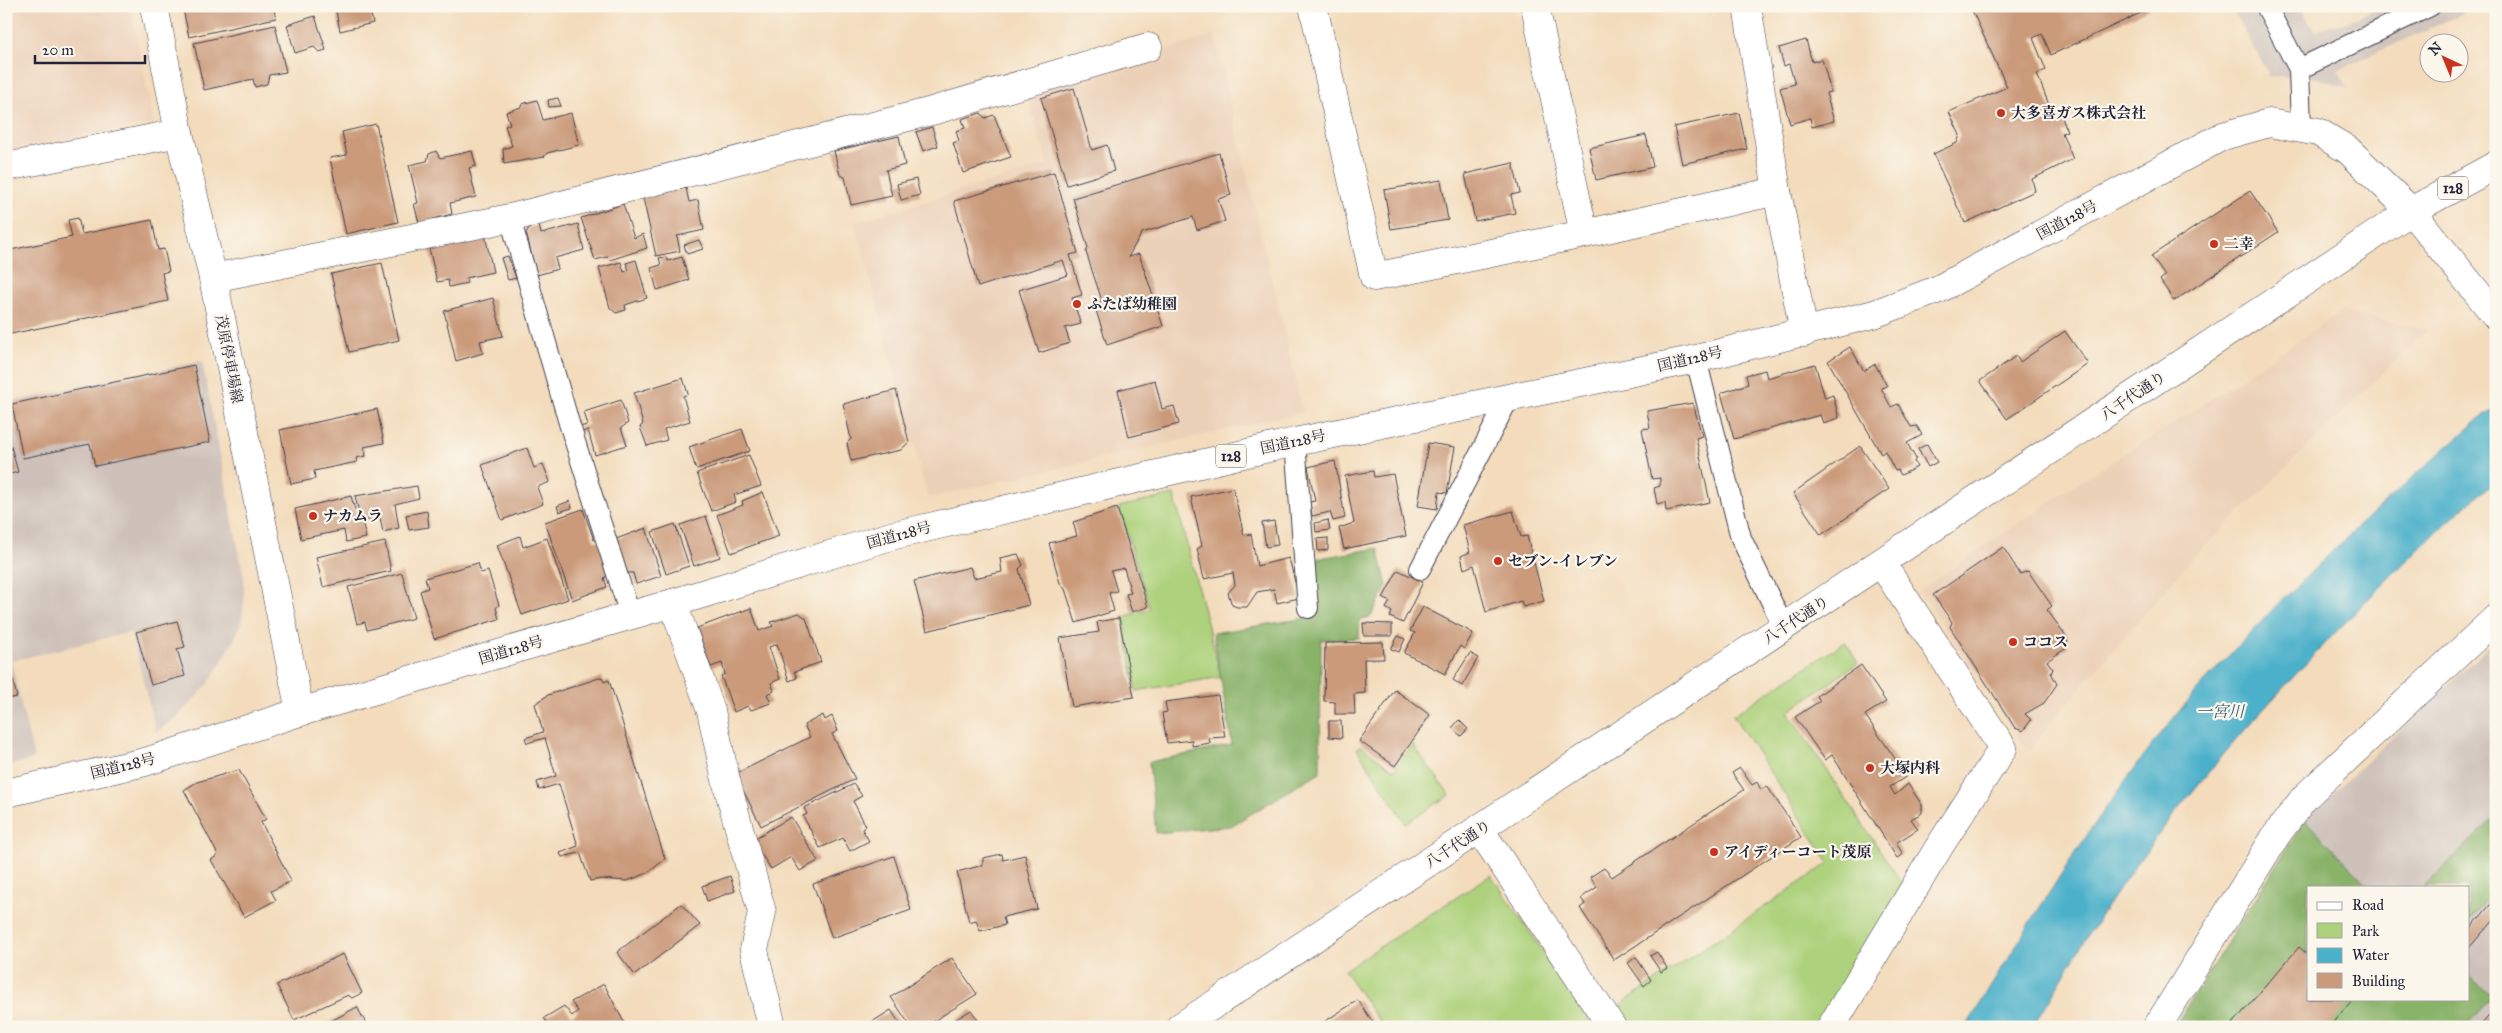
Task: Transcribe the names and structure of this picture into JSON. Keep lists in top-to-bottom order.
{
  "streets": {
    "main road": [
      "128",
      "国道128号",
      "茂原停車場線",
      "八千代通り"
    ]
  },
  "crossings": [
    ["128", "国道128号"],
    ["128", "八千代通り"],
    ["国道128号", "茂原停車場線"],
    ["国道128号", "八千代通り"]
  ],
  "water": ["一宮川"],
  "places": [
    "大多喜ガス株式会社",
    "二幸",
    "ふたば幼稚園",
    "ナカムラ",
    "セブン-イレブン",
    "ココス",
    "大塚内科",
    "アイディーコート茂原"
  ],
  "legend": [
    "Road",
    "Park",
    "Water",
    "Building"
  ],
  "scale_bar": "20 m",
  "north": "top left"
}
